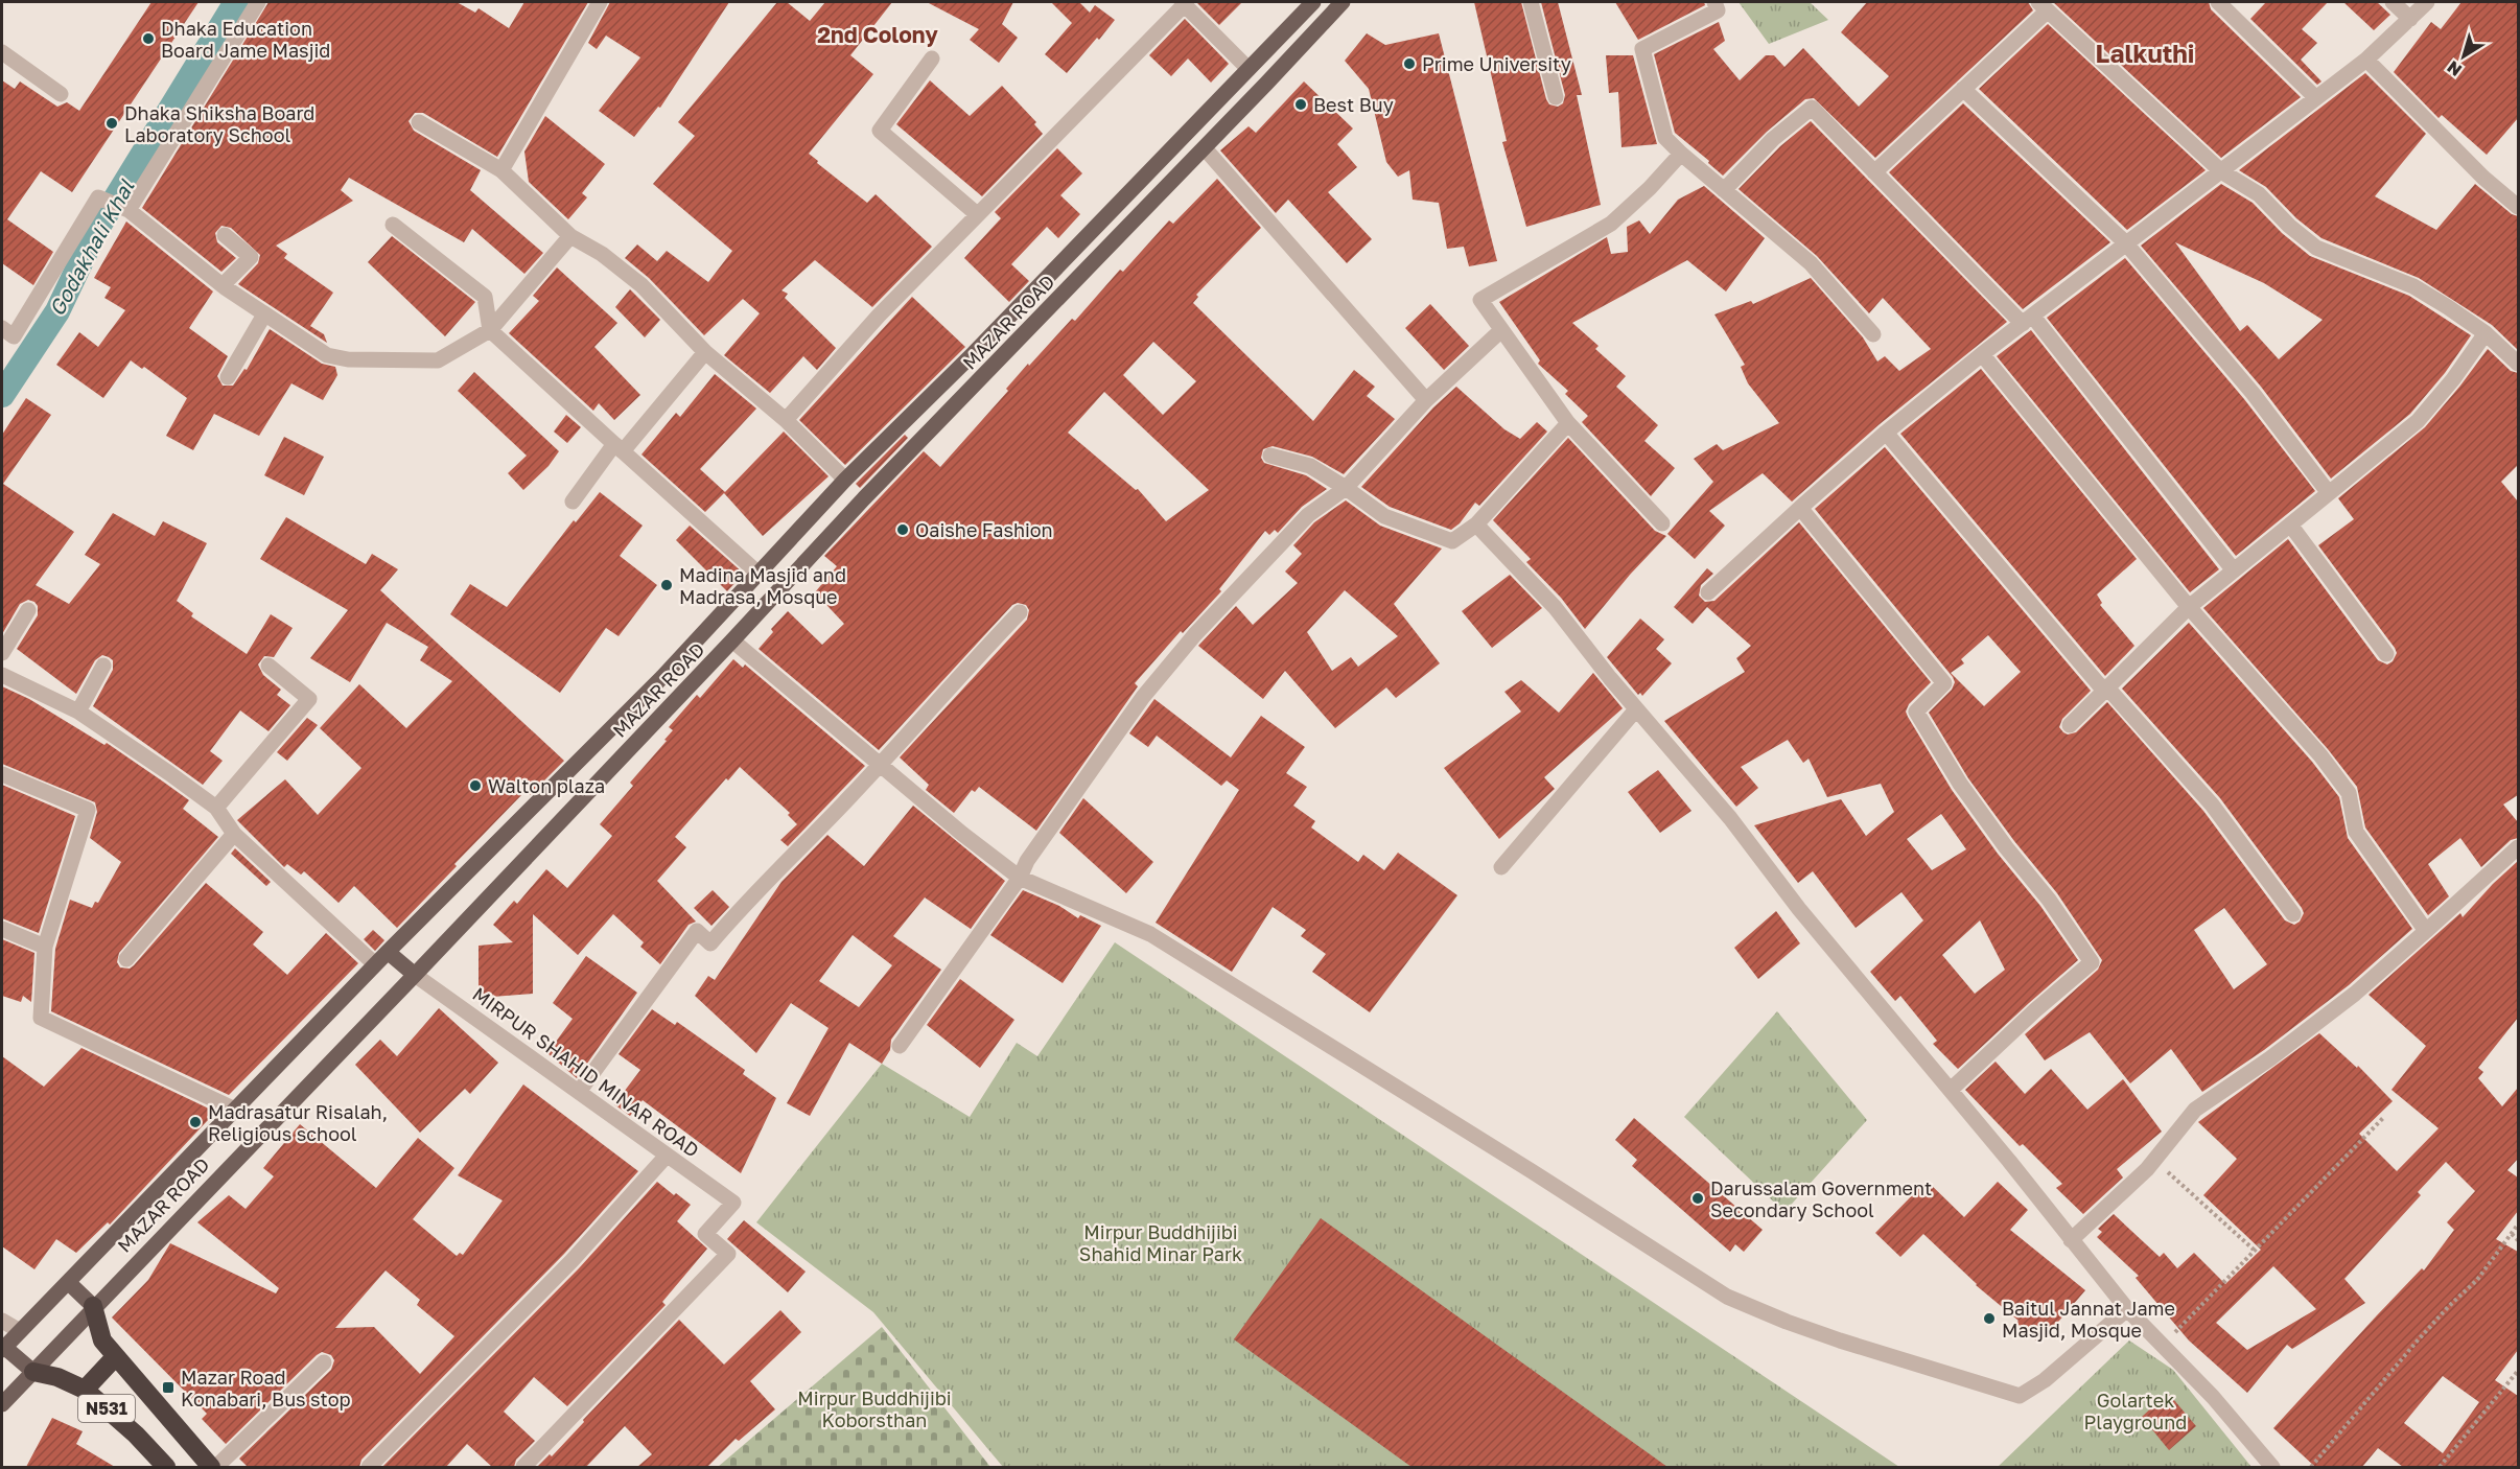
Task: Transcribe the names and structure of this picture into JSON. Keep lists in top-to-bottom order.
{
  "streets": {
    "highway": ["N531"],
    "main road": ["MAZAR ROAD"],
    "street": ["MIRPUR SHAHID MINAR ROAD"]
  },
  "crossings": [
    ["MAZAR ROAD", "MIRPUR SHAHID MINAR ROAD"],
    ["MAZAR ROAD", "N531"]
  ],
  "districts": ["2nd Colony", "Lalkuthi"],
  "water": ["Godakhali Khal"],
  "parks": ["Mirpur Buddhijibi Shahid Minar Park", "Mirpur Buddhijibi Koborsthan", "Golartek Playground"],
  "places": {
    "other": [
      "Dhaka Education Board Jame Masjid",
      "Prime University",
      "Best Buy",
      "Dhaka Shiksha Board Laboratory School",
      "Oaishe Fashion",
      "Madina Masjid and Madrasa, Mosque",
      "Walton plaza",
      "Madrasatur Risalah, Religious school",
      "Darussalam Government Secondary School",
      "Baitul Jannat Jame Masjid, Mosque"
    ],
    "transit": ["Mazar Road Konabari, Bus stop"]
  },
  "north": "bottom left"
}
